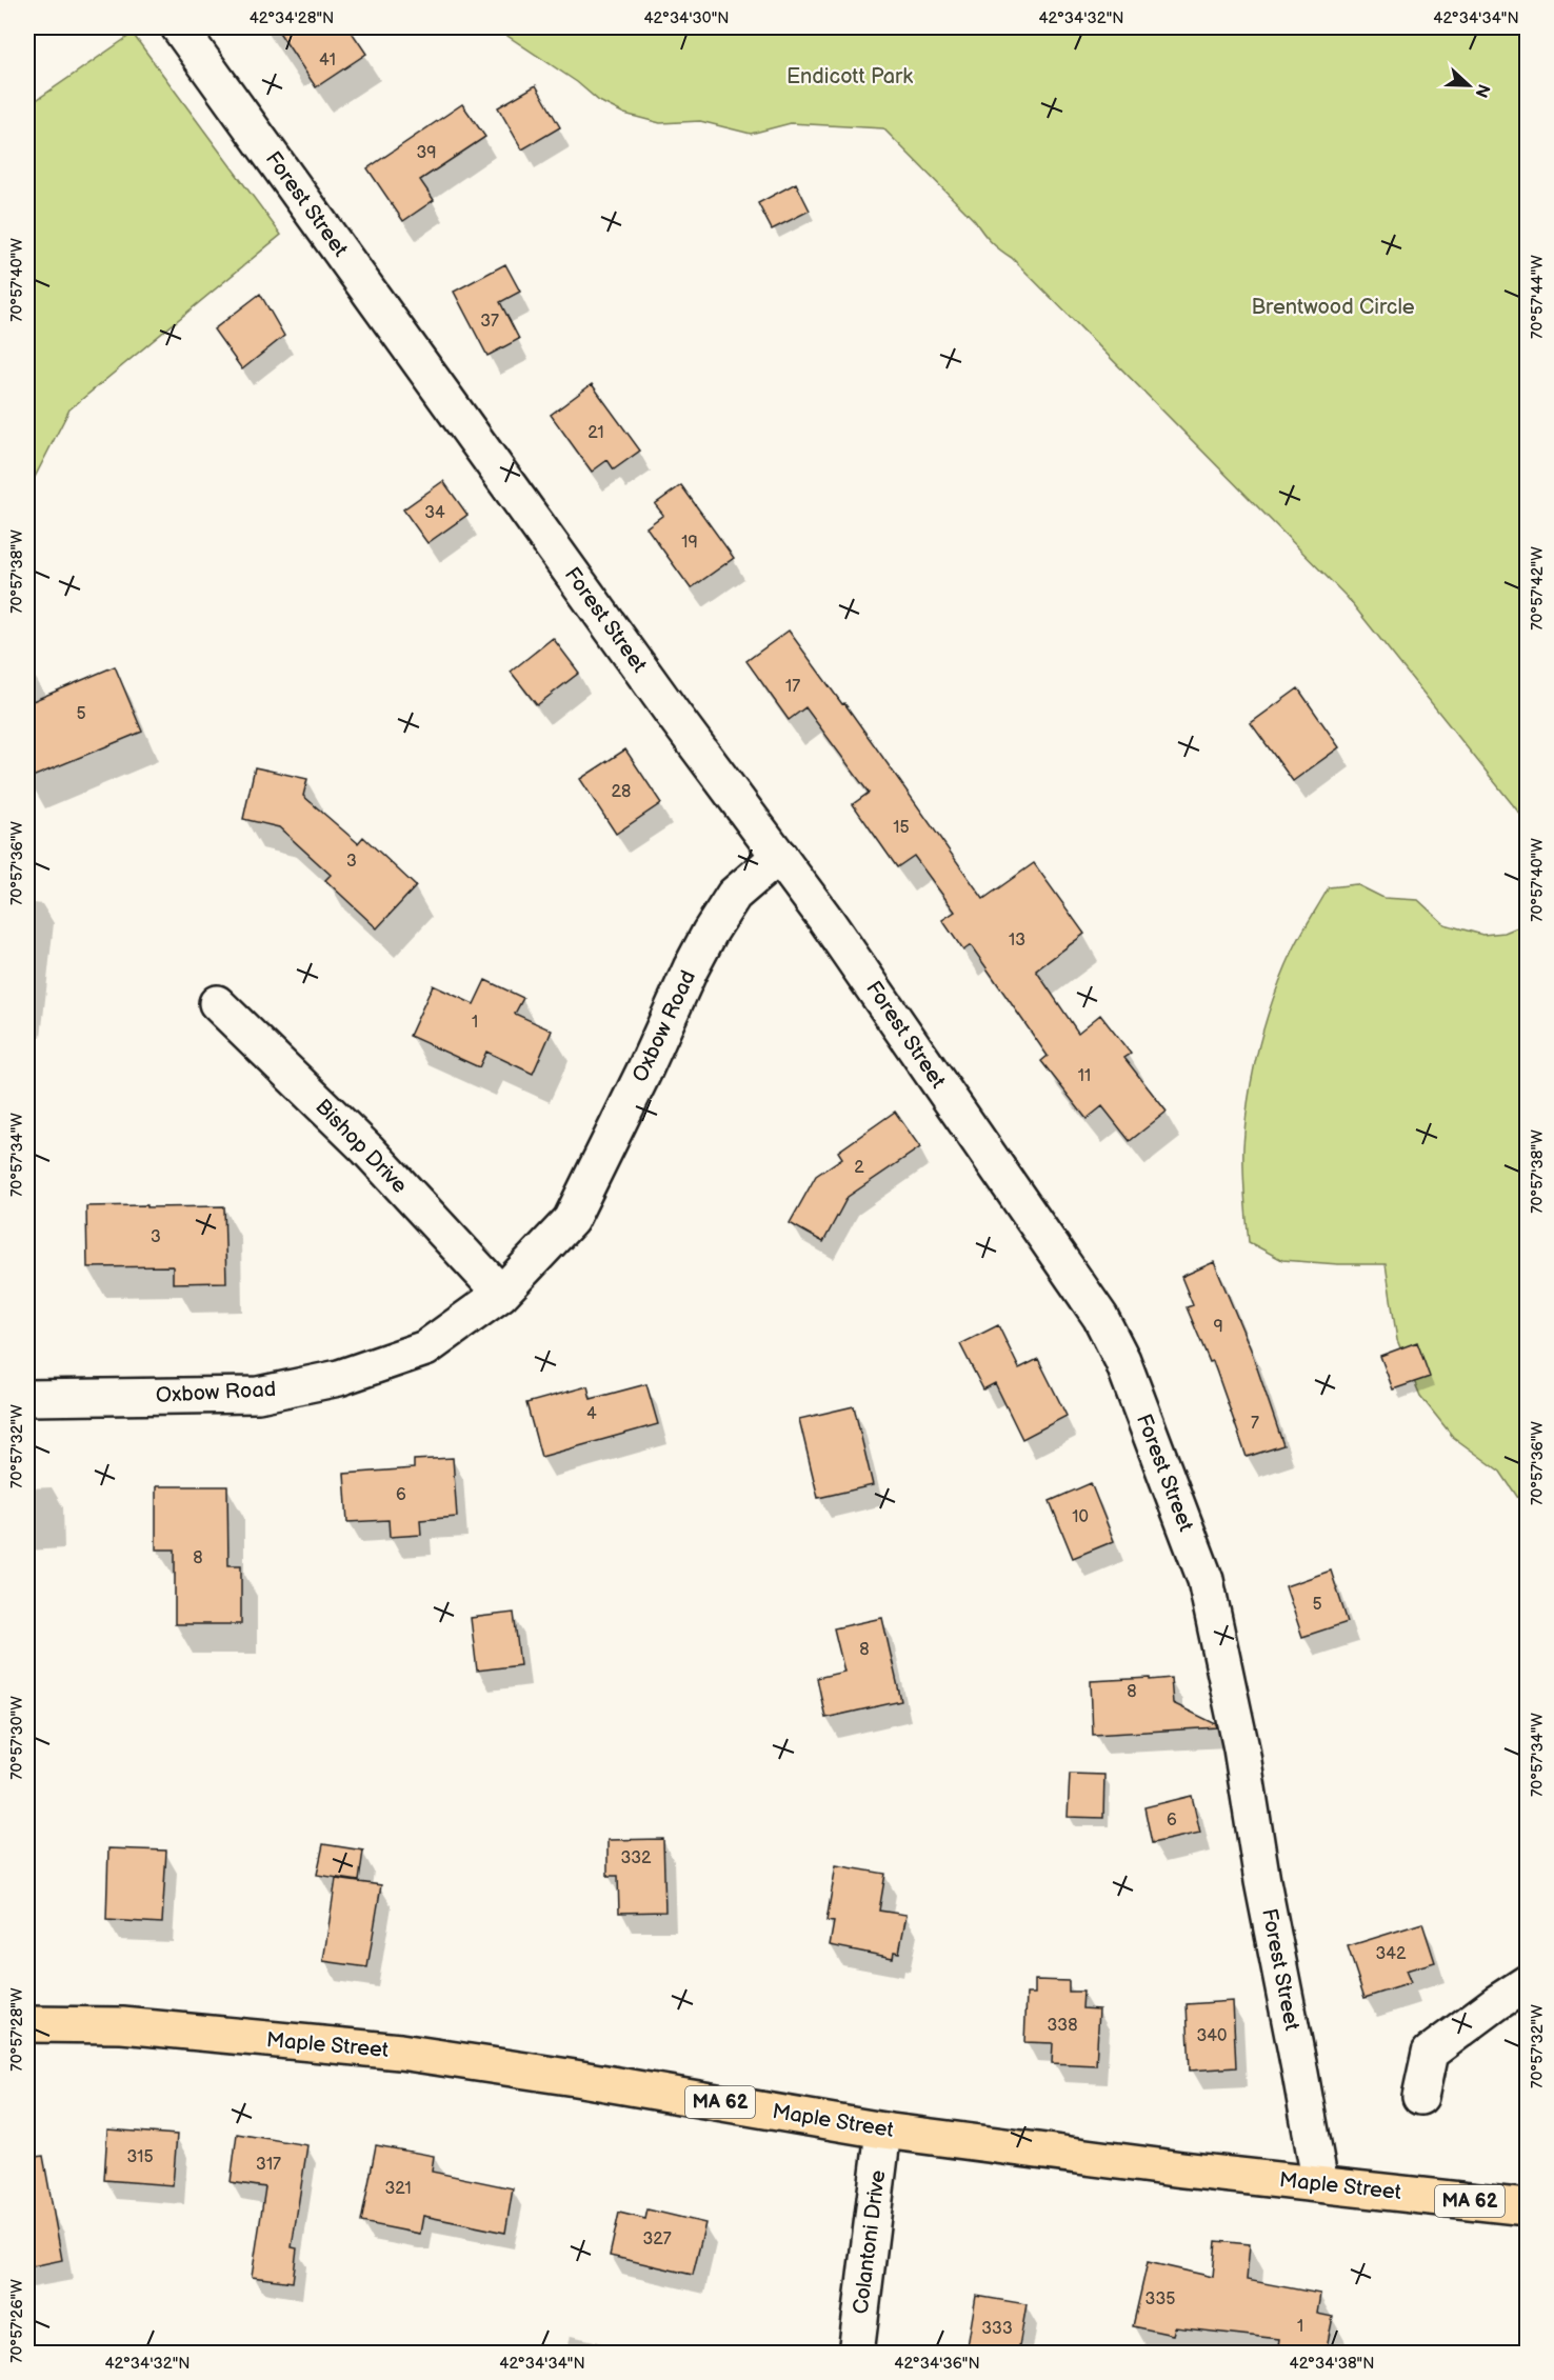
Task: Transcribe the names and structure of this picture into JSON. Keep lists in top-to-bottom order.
{
  "streets": {
    "main road": ["Maple Street", "MA 62"],
    "street": [
      "Forest Street",
      "Oxbow Road",
      "Bishop Drive",
      "Colantoni Drive"
    ]
  },
  "crossings": [
    ["Forest Street", "Oxbow Road"],
    ["Forest Street", "Maple Street"],
    ["Oxbow Road", "Bishop Drive"],
    ["Maple Street", "Colantoni Drive"]
  ],
  "parks": ["Endicott Park", "Brentwood Circle"],
  "house_numbers": [
    "41",
    "39",
    "37",
    "21",
    "34",
    "19",
    "17",
    "5",
    "28",
    "15",
    "3",
    "13",
    "1",
    "11",
    "2",
    "3",
    "9",
    "4",
    "7",
    "6",
    "10",
    "8",
    "5",
    "8",
    "8",
    "6",
    "332",
    "342",
    "338",
    "340",
    "315",
    "317",
    "321",
    "327",
    "335",
    "1",
    "333"
  ],
  "north": "right",
  "coordinates": [
    "42°34'28\"N",
    "42°34'30\"N",
    "42°34'32\"N",
    "42°34'34\"N",
    "70°57'40\"W",
    "70°57'44\"W",
    "70°57'38\"W",
    "70°57'42\"W",
    "70°57'36\"W",
    "70°57'34\"W",
    "70°57'32\"W",
    "70°57'30\"W",
    "70°57'28\"W",
    "70°57'26\"W",
    "42°34'36\"N",
    "42°34'38\"N"
  ]
}
